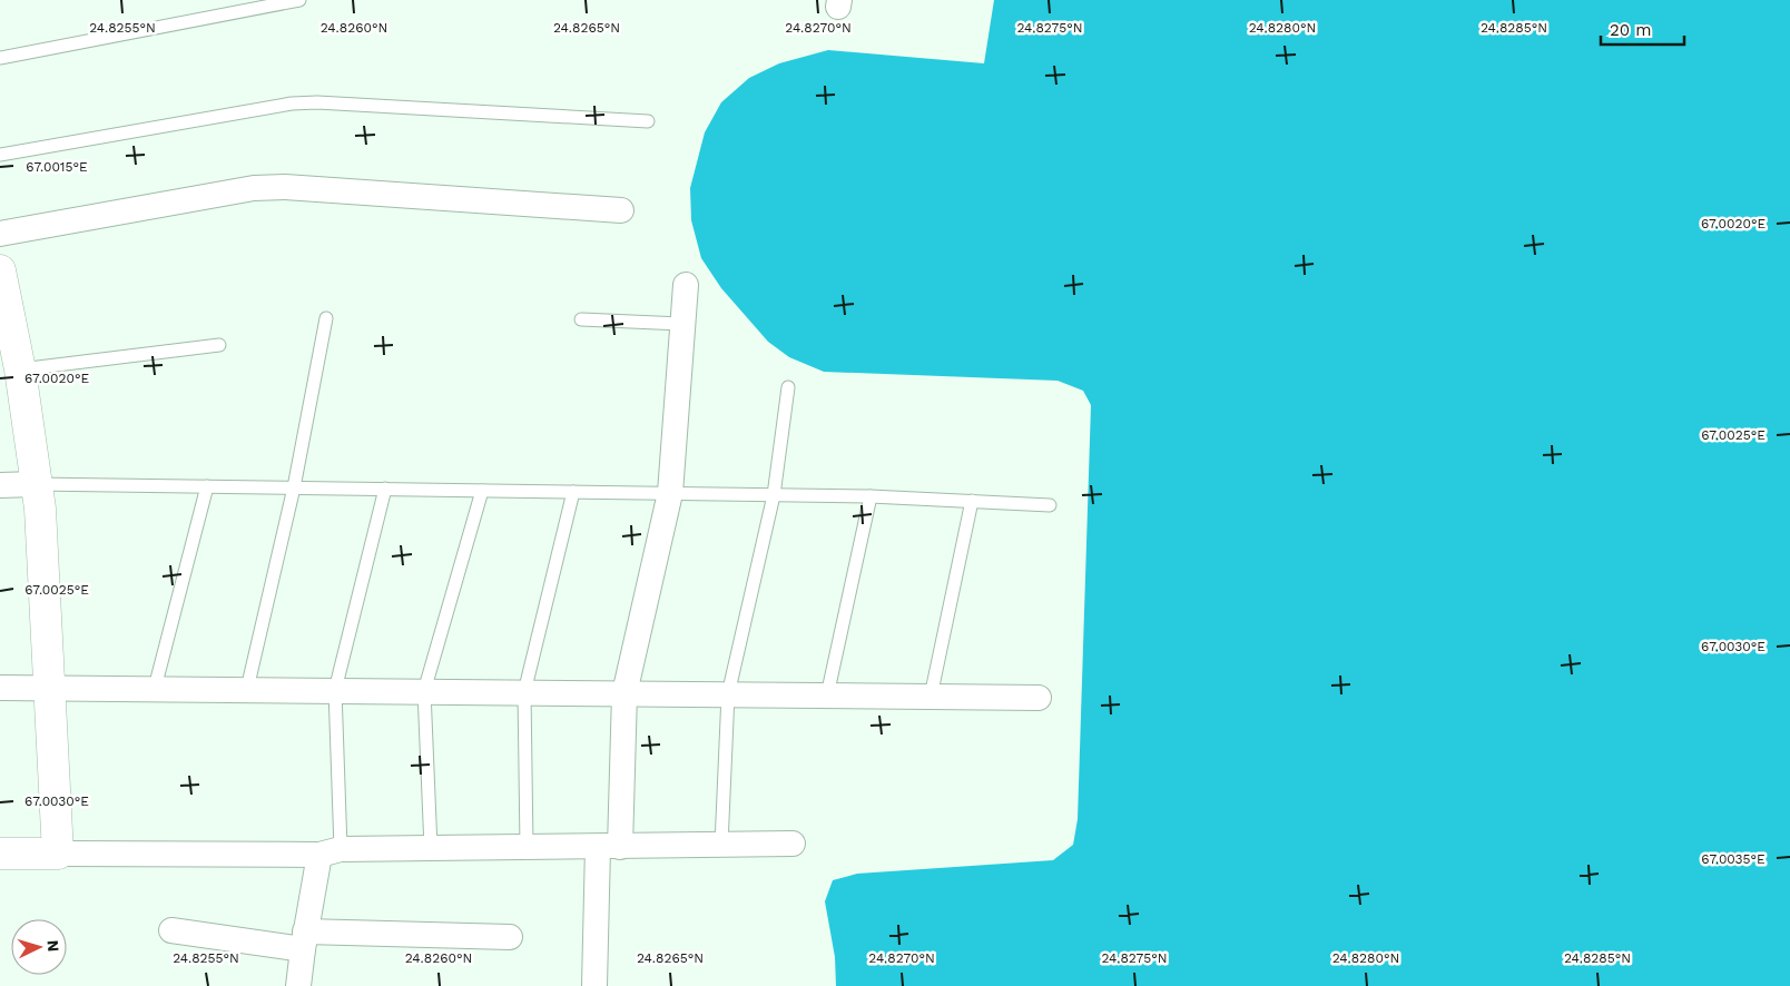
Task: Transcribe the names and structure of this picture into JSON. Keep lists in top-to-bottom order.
{
  "scale_bar": "20 m",
  "north": "right",
  "coordinates": [
    "24.8255°N",
    "24.8260°N",
    "24.8265°N",
    "24.8270°N",
    "24.8275°N",
    "24.8280°N",
    "24.8285°N",
    "67.0015°E",
    "67.0020°E",
    "67.0025°E",
    "67.0030°E",
    "67.0035°E"
  ]
}
